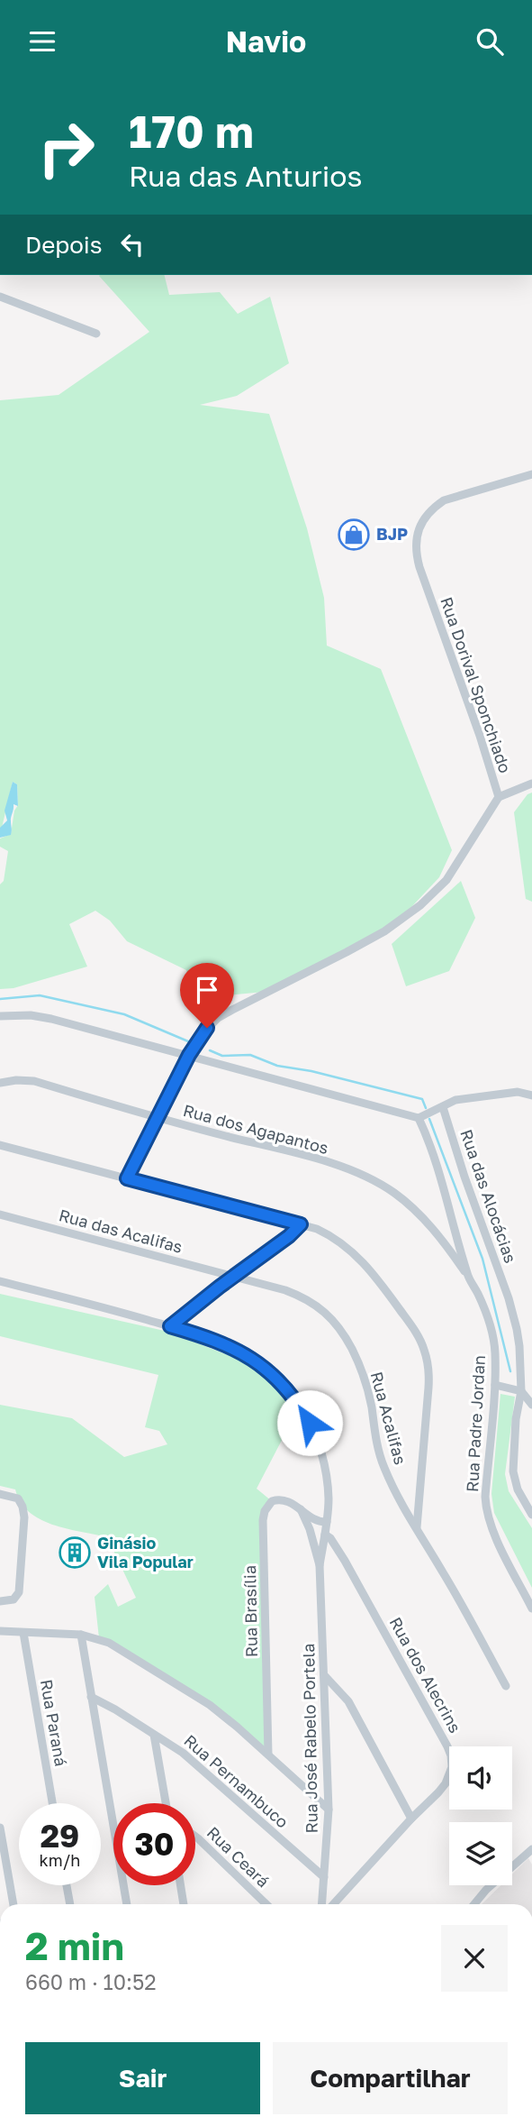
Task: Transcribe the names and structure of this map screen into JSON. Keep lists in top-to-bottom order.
{
  "streets": {
    "street": [
      "Rua Dorival Sponchiado",
      "Rua dos Agapantos",
      "Rua das Alocácias",
      "Rua das Acalifas",
      "Rua Acalifas",
      "Rua Padre Jordan",
      "Rua Brasília",
      "Rua dos Alecrins",
      "Rua Paraná",
      "Rua José Rabelo Portela",
      "Rua Pernambuco",
      "Rua Ceará"
    ]
  },
  "crossings": [
    ["Rua Dorival Sponchiado", "Rua dos Agapantos"],
    ["Rua dos Agapantos", "Rua Padre Jordan"],
    ["Rua das Acalifas", "Rua Acalifas"],
    ["Rua José Rabelo Portela", "Rua Pernambuco"]
  ],
  "places": {
    "shop": ["BJP"],
    "building": ["Ginásio Vila Popular"]
  },
  "page": {
    "header": "Navio",
    "turn": ["170 m", "Rua das Anturios"],
    "then": "Depois",
    "speed": "29 km/h",
    "limit": "30",
    "heading": ["2 min", "660 m · 10:52"],
    "buttons": ["Sair", "Compartilhar"]
  }
}
